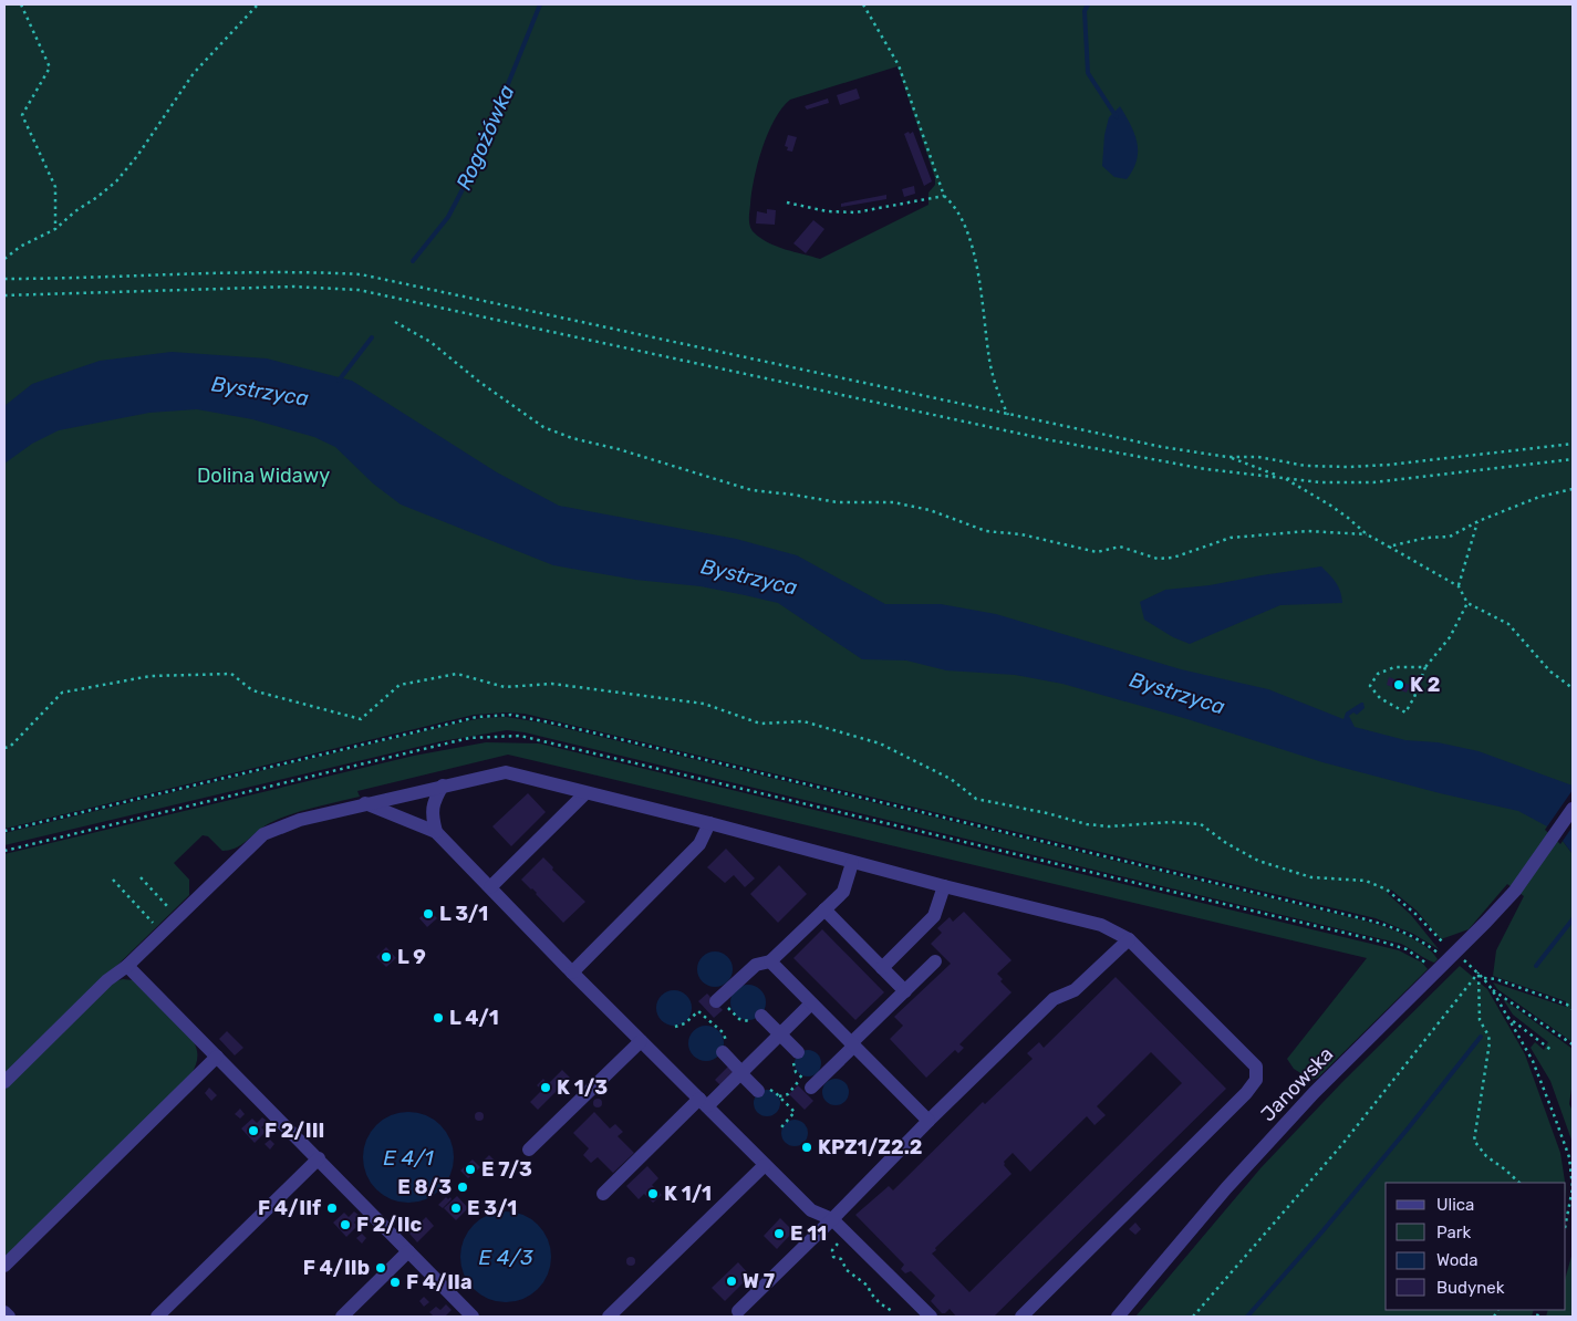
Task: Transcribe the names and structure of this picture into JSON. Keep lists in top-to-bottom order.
{
  "streets": {
    "street": ["Janowska"]
  },
  "water": [
    "Rogożówka",
    "Bystrzyca",
    "E 4/1",
    "E 4/3"
  ],
  "parks": ["Dolina Widawy"],
  "places": [
    "K 2",
    "L 3/1",
    "L 9",
    "L 4/1",
    "K 1/3",
    "F 2/III",
    "KPZ1/Z2.2",
    "E 7/3",
    "E 8/3",
    "K 1/1",
    "F 4/IIf",
    "E 3/1",
    "F 2/IIc",
    "E 11",
    "F 4/IIb",
    "W 7",
    "F 4/IIa"
  ],
  "legend": [
    "Ulica",
    "Park",
    "Woda",
    "Budynek"
  ]
}
